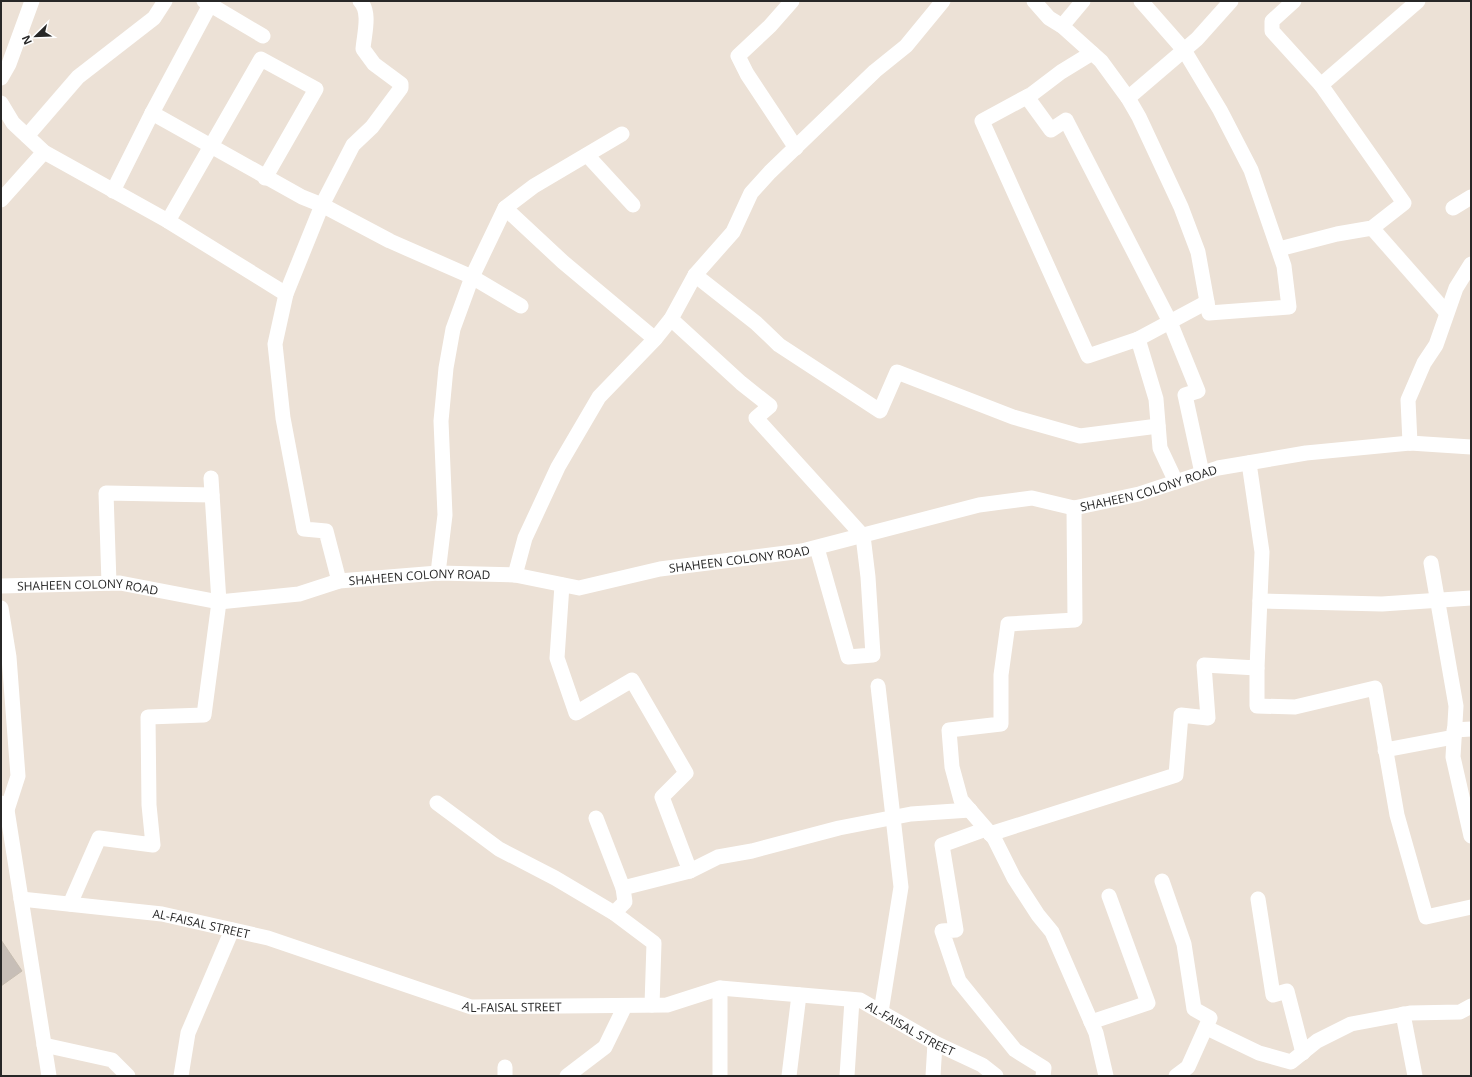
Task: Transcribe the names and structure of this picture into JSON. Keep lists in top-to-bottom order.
{
  "streets": {
    "street": ["SHAHEEN COLONY ROAD", "AL-FAISAL STREET"]
  },
  "north": "bottom left"
}
